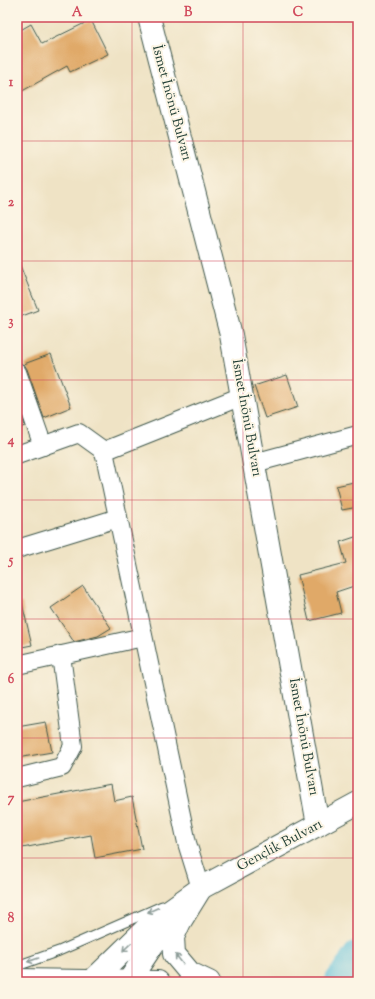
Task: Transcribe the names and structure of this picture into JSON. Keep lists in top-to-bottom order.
{
  "streets": {
    "main road": ["İsmet İnönü Bulvarı", "Gençlik Bulvarı"]
  },
  "crossings": [
    ["İsmet İnönü Bulvarı", "Gençlik Bulvarı"]
  ],
  "grid": {
    "columns": ["A", "B", "C"],
    "rows": [
      "1",
      "2",
      "3",
      "4",
      "5",
      "6",
      "7",
      "8"
    ]
  }
}
